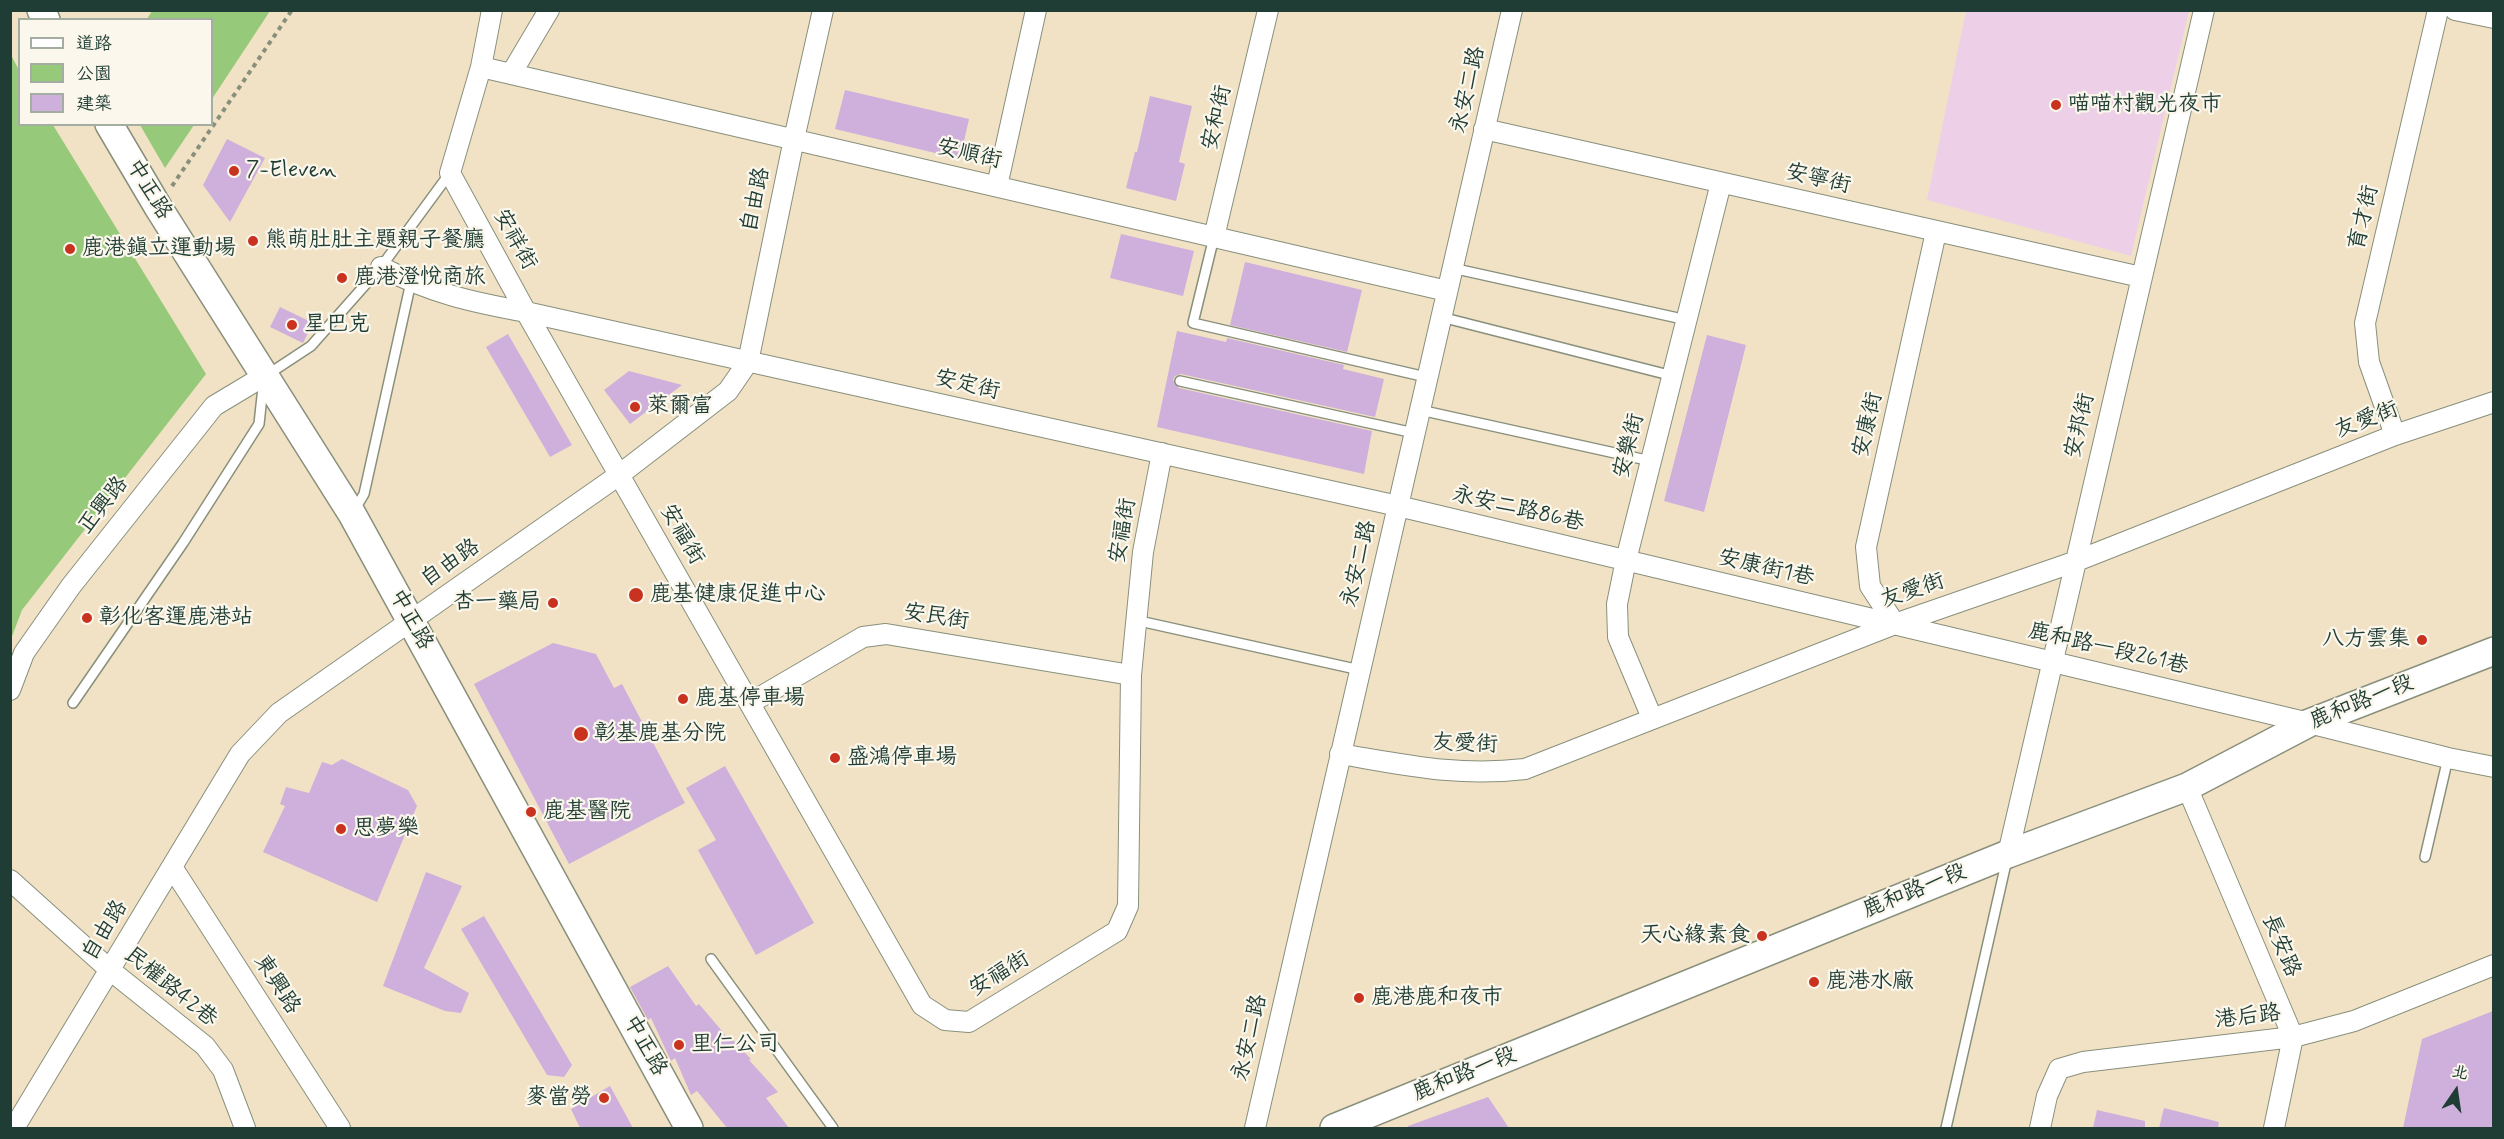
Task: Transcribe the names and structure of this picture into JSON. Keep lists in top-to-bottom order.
{
  "streets": {
    "main road": ["中正路", "鹿和路一段"],
    "street": [
      "永安二路",
      "安和街",
      "安順街",
      "安寧街",
      "自由路",
      "育才街",
      "安祥街",
      "安定街",
      "友愛街",
      "安康街",
      "安邦街",
      "安樂街",
      "正興路",
      "永安二路86巷",
      "安福街",
      "安康街1巷",
      "安民街",
      "鹿和路一段261巷",
      "長安路",
      "東興路",
      "民權路42巷",
      "港后路"
    ]
  },
  "crossings": [
    ["永安二路", "安順街"],
    ["永安二路", "安寧街"],
    ["永安二路", "安定街"],
    ["永安二路", "友愛街"],
    ["永安二路", "永安二路86巷"],
    ["安和街", "安順街"],
    ["安順街", "自由路"],
    ["安寧街", "安康街"],
    ["安寧街", "安邦街"],
    ["安寧街", "安樂街"],
    ["中正路", "自由路"],
    ["中正路", "正興路"],
    ["自由路", "安祥街"],
    ["自由路", "安定街"],
    ["自由路", "安福街"],
    ["自由路", "東興路"],
    ["自由路", "民權路42巷"],
    ["育才街", "友愛街"],
    ["安祥街", "安定街"],
    ["安祥街", "安福街"],
    ["安定街", "永安二路86巷"],
    ["安定街", "安福街"],
    ["友愛街", "安康街"],
    ["友愛街", "安邦街"],
    ["友愛街", "安樂街"],
    ["友愛街", "安康街1巷"],
    ["友愛街", "鹿和路一段261巷"],
    ["安康街", "安康街1巷"],
    ["安康街", "鹿和路一段261巷"],
    ["安邦街", "鹿和路一段261巷"],
    ["安邦街", "鹿和路一段"],
    ["安樂街", "永安二路86巷"],
    ["安樂街", "安康街1巷"],
    ["永安二路86巷", "安康街1巷"],
    ["安福街", "安民街"],
    ["安康街1巷", "鹿和路一段261巷"],
    ["鹿和路一段261巷", "鹿和路一段"],
    ["鹿和路一段", "長安路"],
    ["長安路", "港后路"]
  ],
  "places": [
    "喵喵村觀光夜市",
    "7-Eleven",
    "熊萌肚肚主題親子餐廳",
    "鹿港鎮立運動場",
    "鹿港澄悅商旅",
    "星巴克",
    "萊爾富",
    "鹿基健康促進中心",
    "杏一藥局",
    "彰化客運鹿港站",
    "八方雲集",
    "鹿基停車場",
    "彰基鹿基分院",
    "盛鴻停車場",
    "鹿基醫院",
    "思夢樂",
    "天心緣素食",
    "鹿港水廠",
    "鹿港鹿和夜市",
    "里仁公司",
    "麥當勞"
  ],
  "legend": ["道路", "公園", "建築"],
  "north": "top"
}
